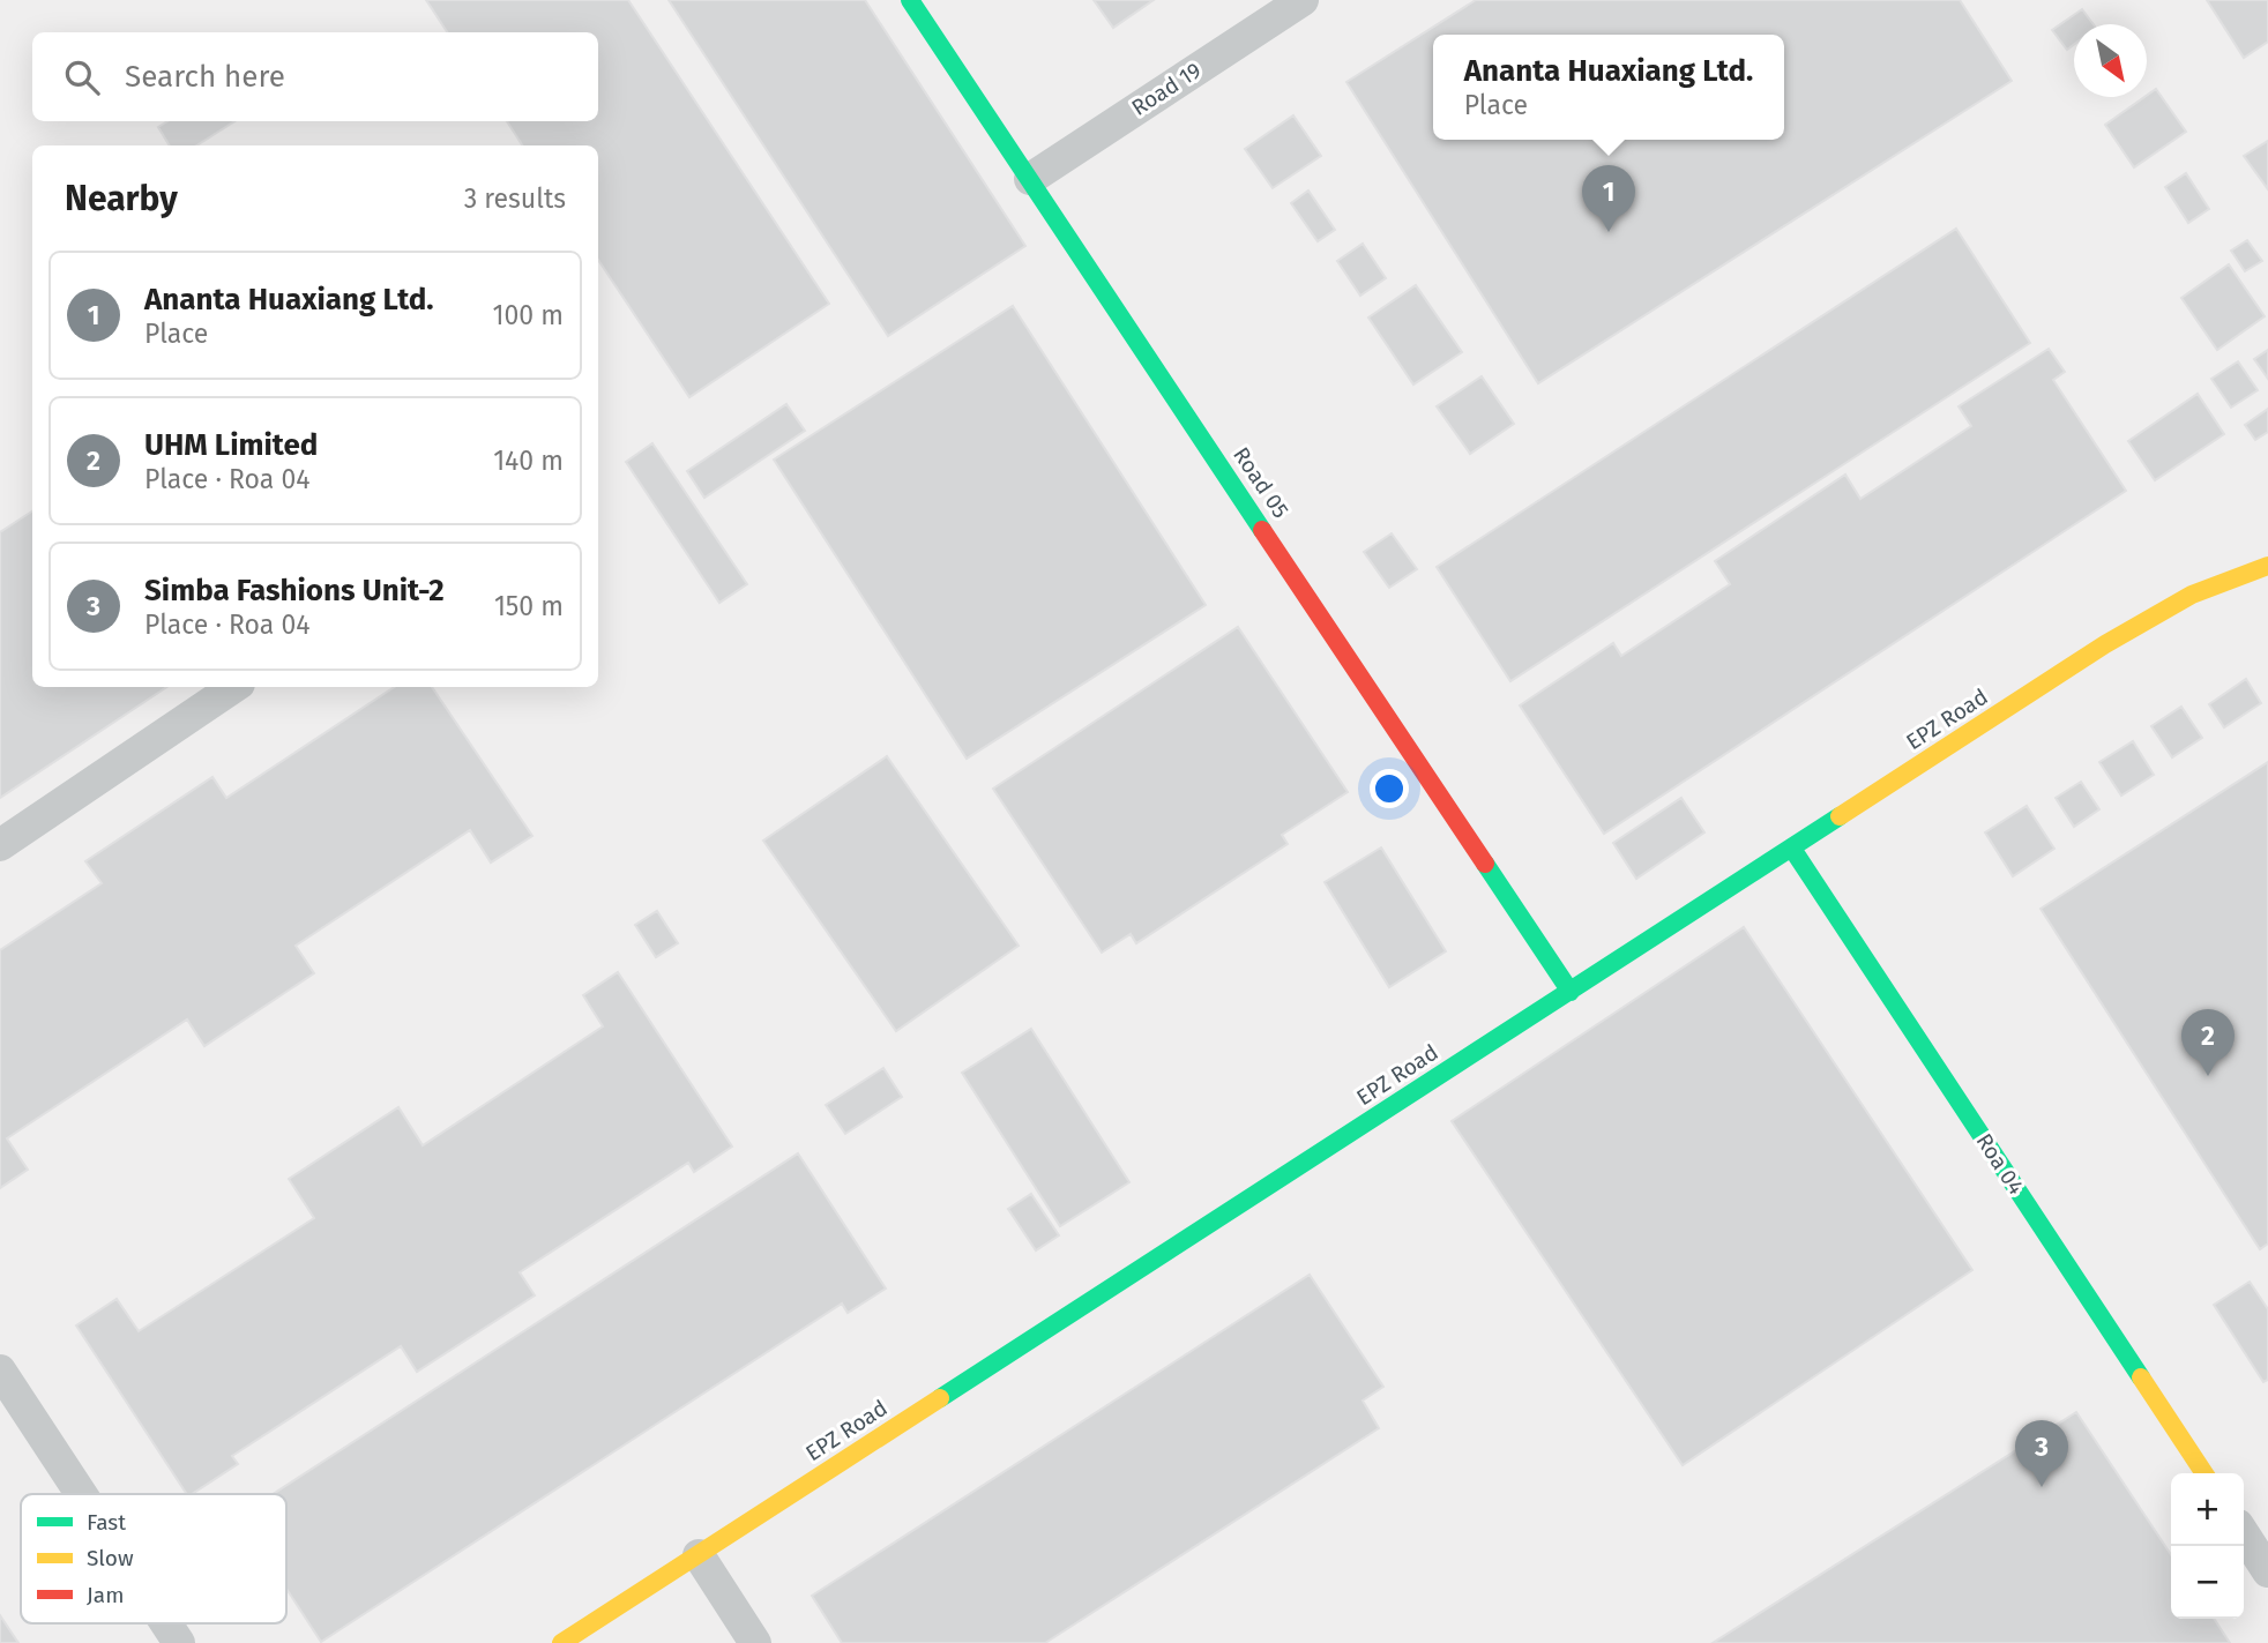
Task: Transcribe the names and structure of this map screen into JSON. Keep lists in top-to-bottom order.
{
  "streets": {
    "street": [
      "Road 19",
      "Road 05",
      "EPZ Road",
      "Roa 04"
    ]
  },
  "crossings": [
    ["Road 19", "Road 05"],
    ["Road 05", "EPZ Road"],
    ["EPZ Road", "Roa 04"]
  ],
  "legend": ["Fast", "Slow", "Jam"],
  "north": "bottom right",
  "page": {
    "search": "Search here",
    "popup": ["Ananta Huaxiang Ltd.", "Place"],
    "heading": ["Nearby", "3 results"],
    "pins": ["1", "2", "3"],
    "list": [
      {
        "mark": "1",
        "name": "Ananta Huaxiang Ltd.",
        "note": "Place",
        "value": "100 m"
      },
      {
        "mark": "2",
        "name": "UHM Limited",
        "note": "Place · Roa 04",
        "value": "140 m"
      },
      {
        "mark": "3",
        "name": "Simba Fashions Unit-2",
        "note": "Place · Roa 04",
        "value": "150 m"
      }
    ],
    "map_buttons": ["+", "−"]
  }
}
